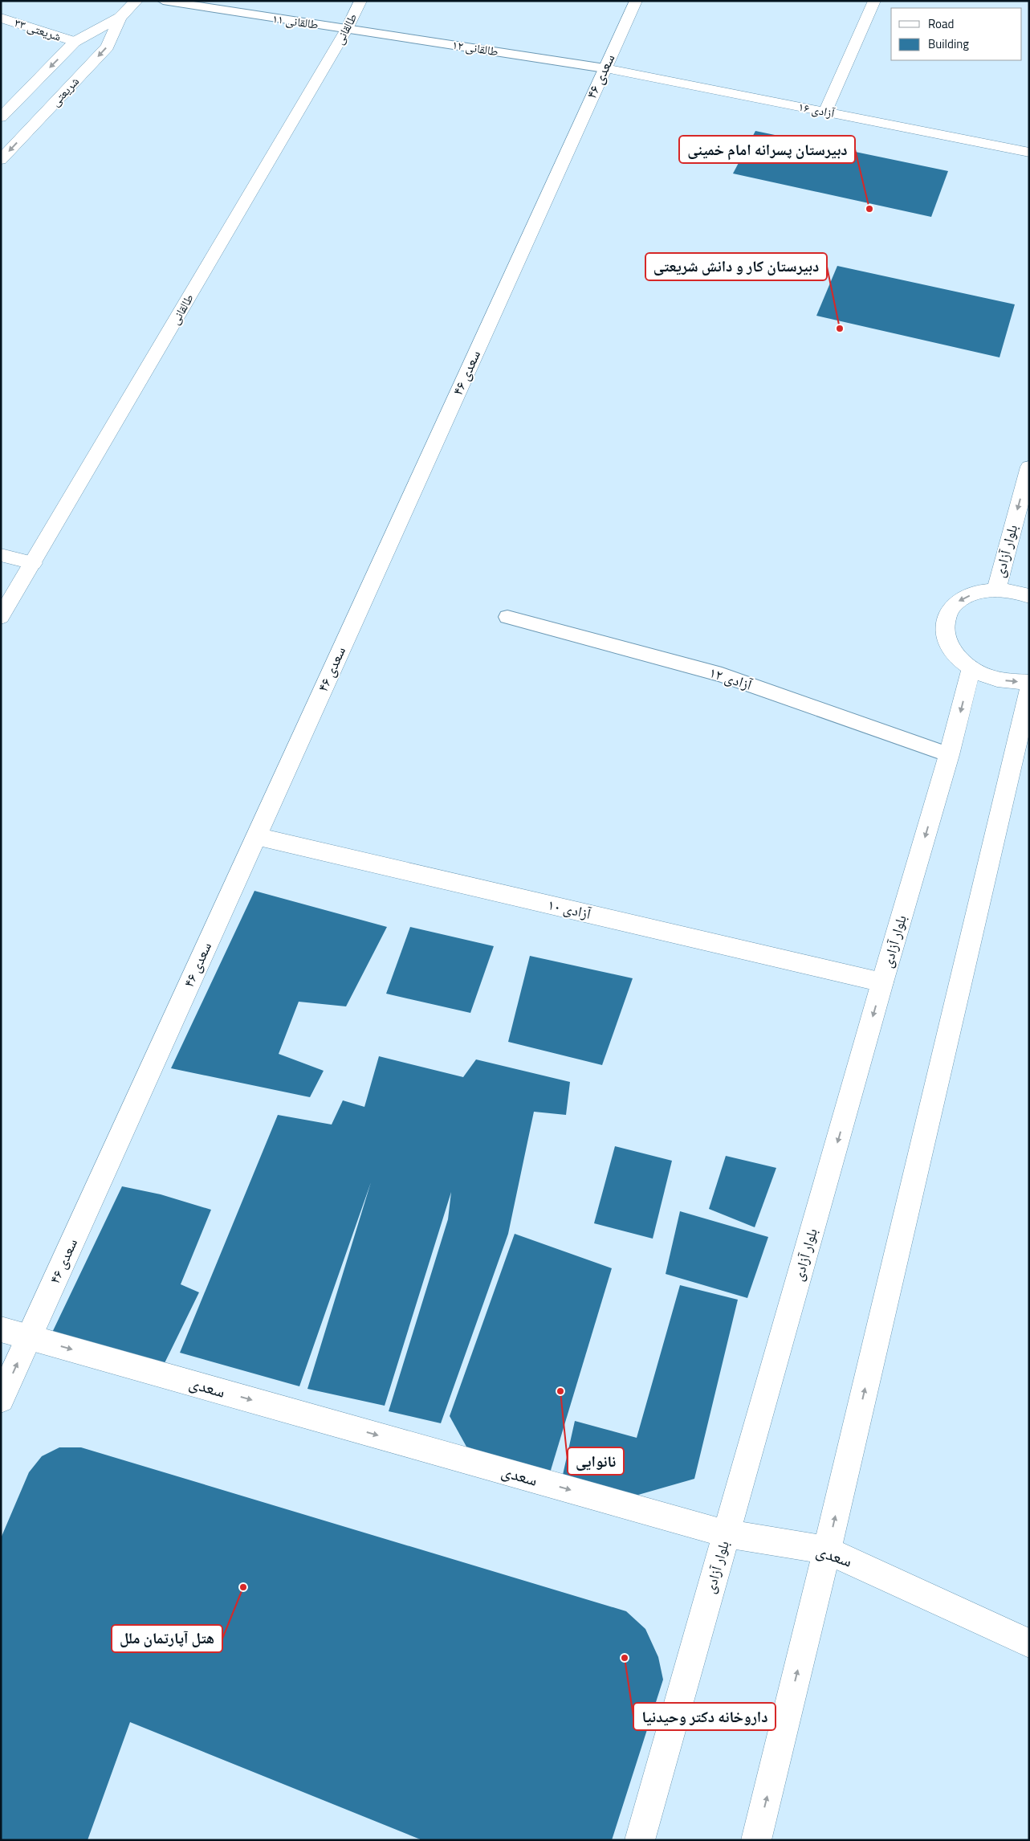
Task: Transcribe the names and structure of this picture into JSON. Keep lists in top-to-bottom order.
{
  "streets": {
    "street": [
      "طالقانی",
      "شریعتی ۳۳",
      "سعدی ۴۶",
      "شریعتی",
      "آزادی ۱۶",
      "بلوار آزادی",
      "آزادی ۱۰",
      "سعدی"
    ],
    "lane": ["طالقانی ۱۱", "طالقانی ۱۲", "آزادی ۱۲"]
  },
  "crossings": [
    ["طالقانی ۱۱", "طالقانی"],
    ["طالقانی ۱۱", "طالقانی ۱۲"],
    ["طالقانی", "طالقانی ۱۲"],
    ["شریعتی ۳۳", "شریعتی"],
    ["طالقانی ۱۲", "سعدی ۴۶"],
    ["طالقانی ۱۲", "آزادی ۱۶"],
    ["سعدی ۴۶", "آزادی ۱۶"],
    ["سعدی ۴۶", "آزادی ۱۰"],
    ["سعدی ۴۶", "سعدی"],
    ["بلوار آزادی", "آزادی ۱۲"],
    ["بلوار آزادی", "آزادی ۱۰"],
    ["بلوار آزادی", "سعدی"]
  ],
  "one_way": ["شریعتی", "سعدی"],
  "places": [
    "دبیرستان پسرانه امام خمینی",
    "دبیرستان کار و دانش شریعتی",
    "نانوایی",
    "هتل آپارتمان ملل",
    "داروخانه دکتر وحیدنیا"
  ],
  "legend": ["Road", "Building"]
}
